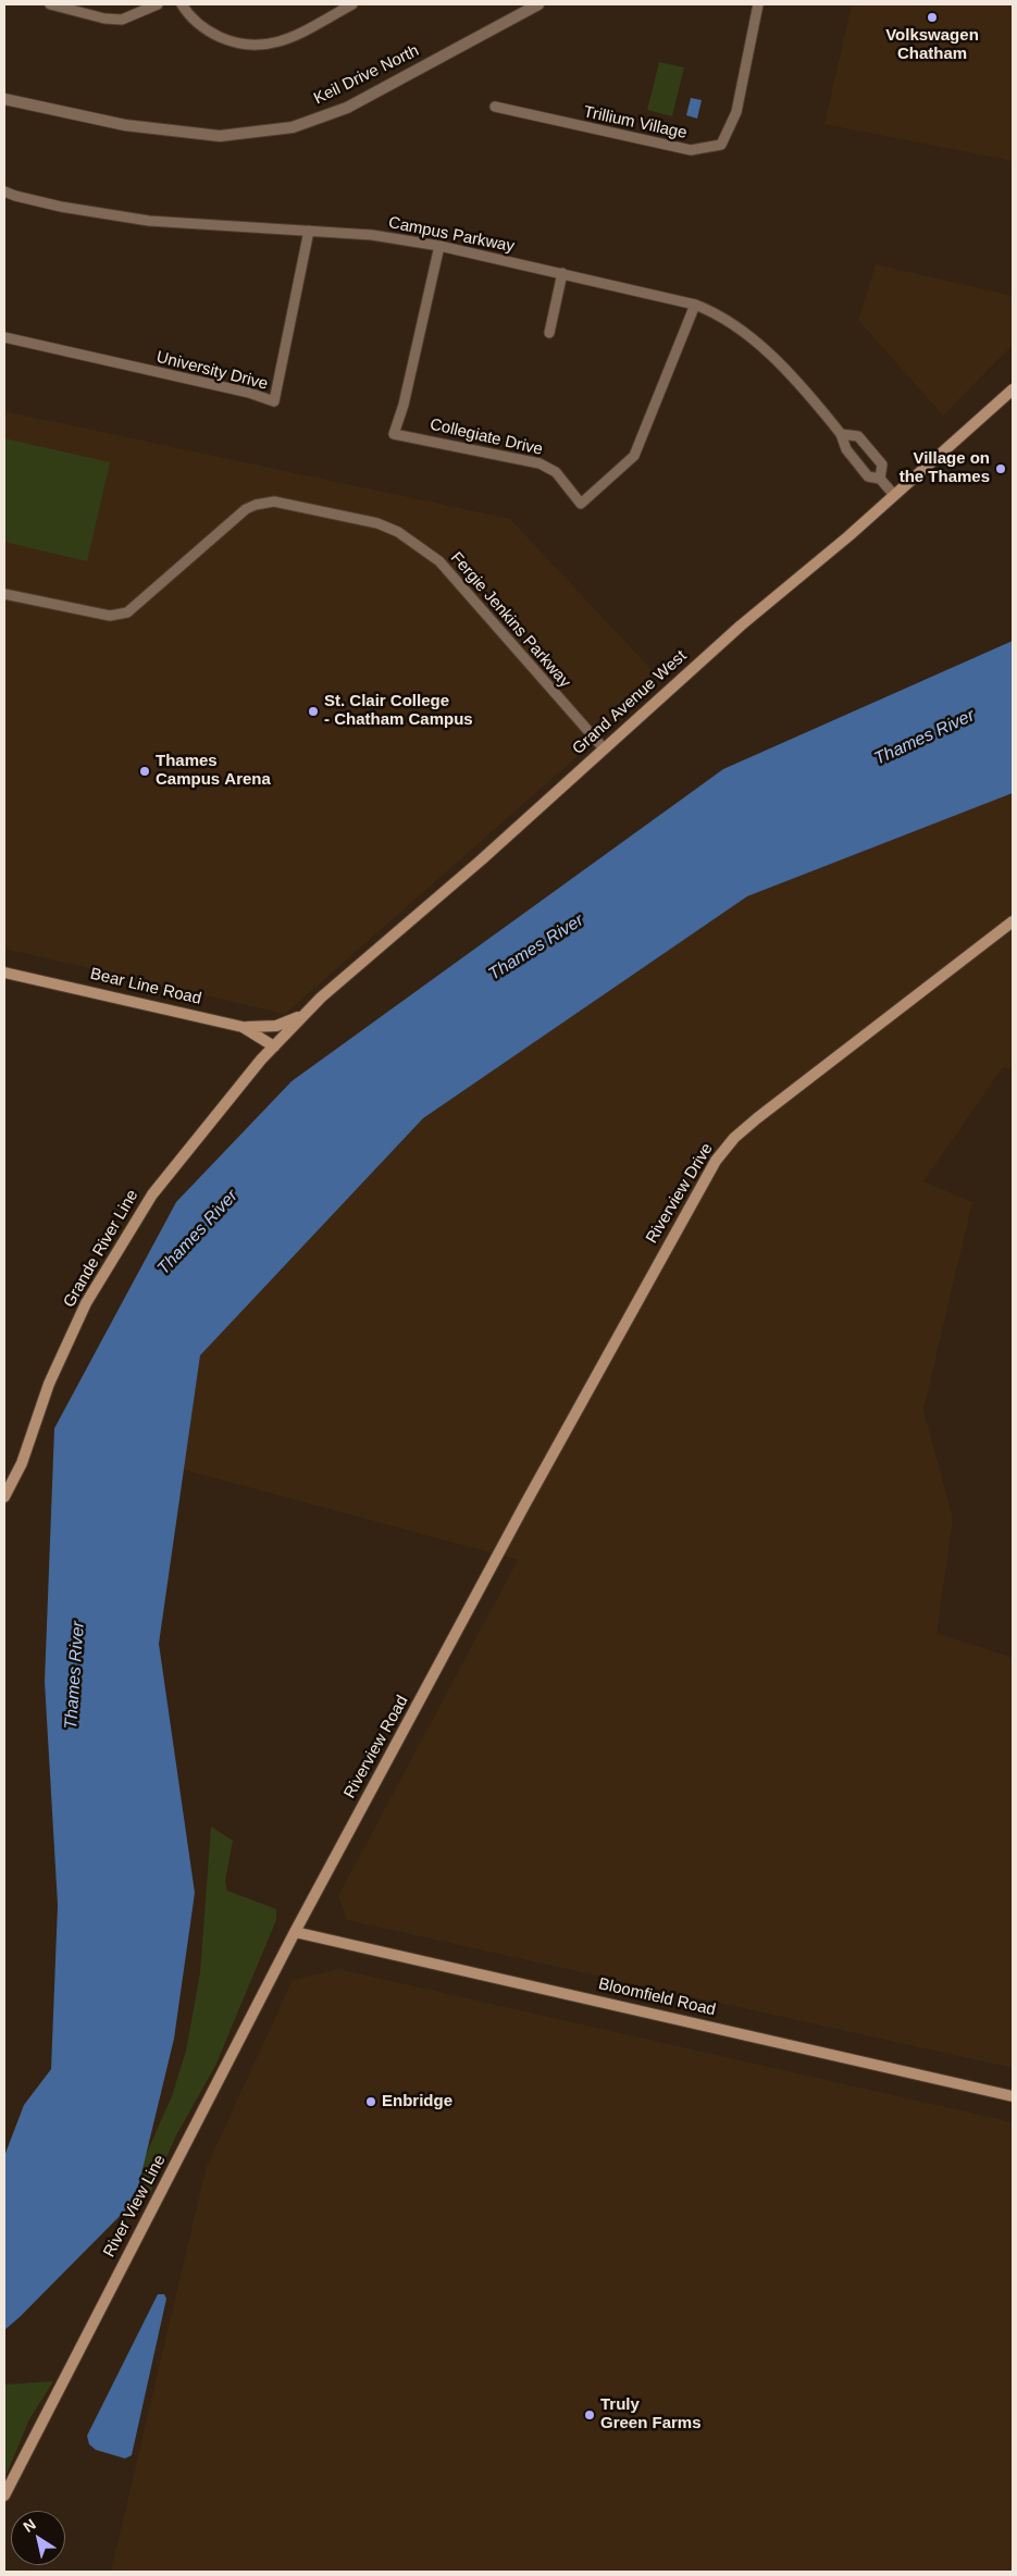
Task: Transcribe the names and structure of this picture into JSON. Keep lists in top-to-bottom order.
{
  "streets": {
    "main road": [
      "Grand Avenue West",
      "Bear Line Road",
      "Riverview Drive",
      "Grande River Line",
      "Riverview Road",
      "Bloomfield Road",
      "River View Line"
    ],
    "street": [
      "Keil Drive North",
      "Trillium Village",
      "Campus Parkway",
      "University Drive",
      "Collegiate Drive",
      "Fergie Jenkins Parkway"
    ]
  },
  "crossings": [
    ["Campus Parkway", "University Drive"],
    ["Campus Parkway", "Collegiate Drive"],
    ["Campus Parkway", "Grand Avenue West"],
    ["Fergie Jenkins Parkway", "Grand Avenue West"],
    ["Grand Avenue West", "Bear Line Road"],
    ["Grand Avenue West", "Grande River Line"],
    ["Bear Line Road", "Grande River Line"],
    ["Riverview Drive", "Riverview Road"],
    ["Riverview Road", "Bloomfield Road"],
    ["Riverview Road", "River View Line"],
    ["Bloomfield Road", "River View Line"]
  ],
  "water": ["Thames River"],
  "places": [
    "Volkswagen Chatham",
    "Village on the Thames",
    "St. Clair College - Chatham Campus",
    "Thames Campus Arena",
    "Enbridge",
    "Truly Green Farms"
  ],
  "north": "top left"
}
